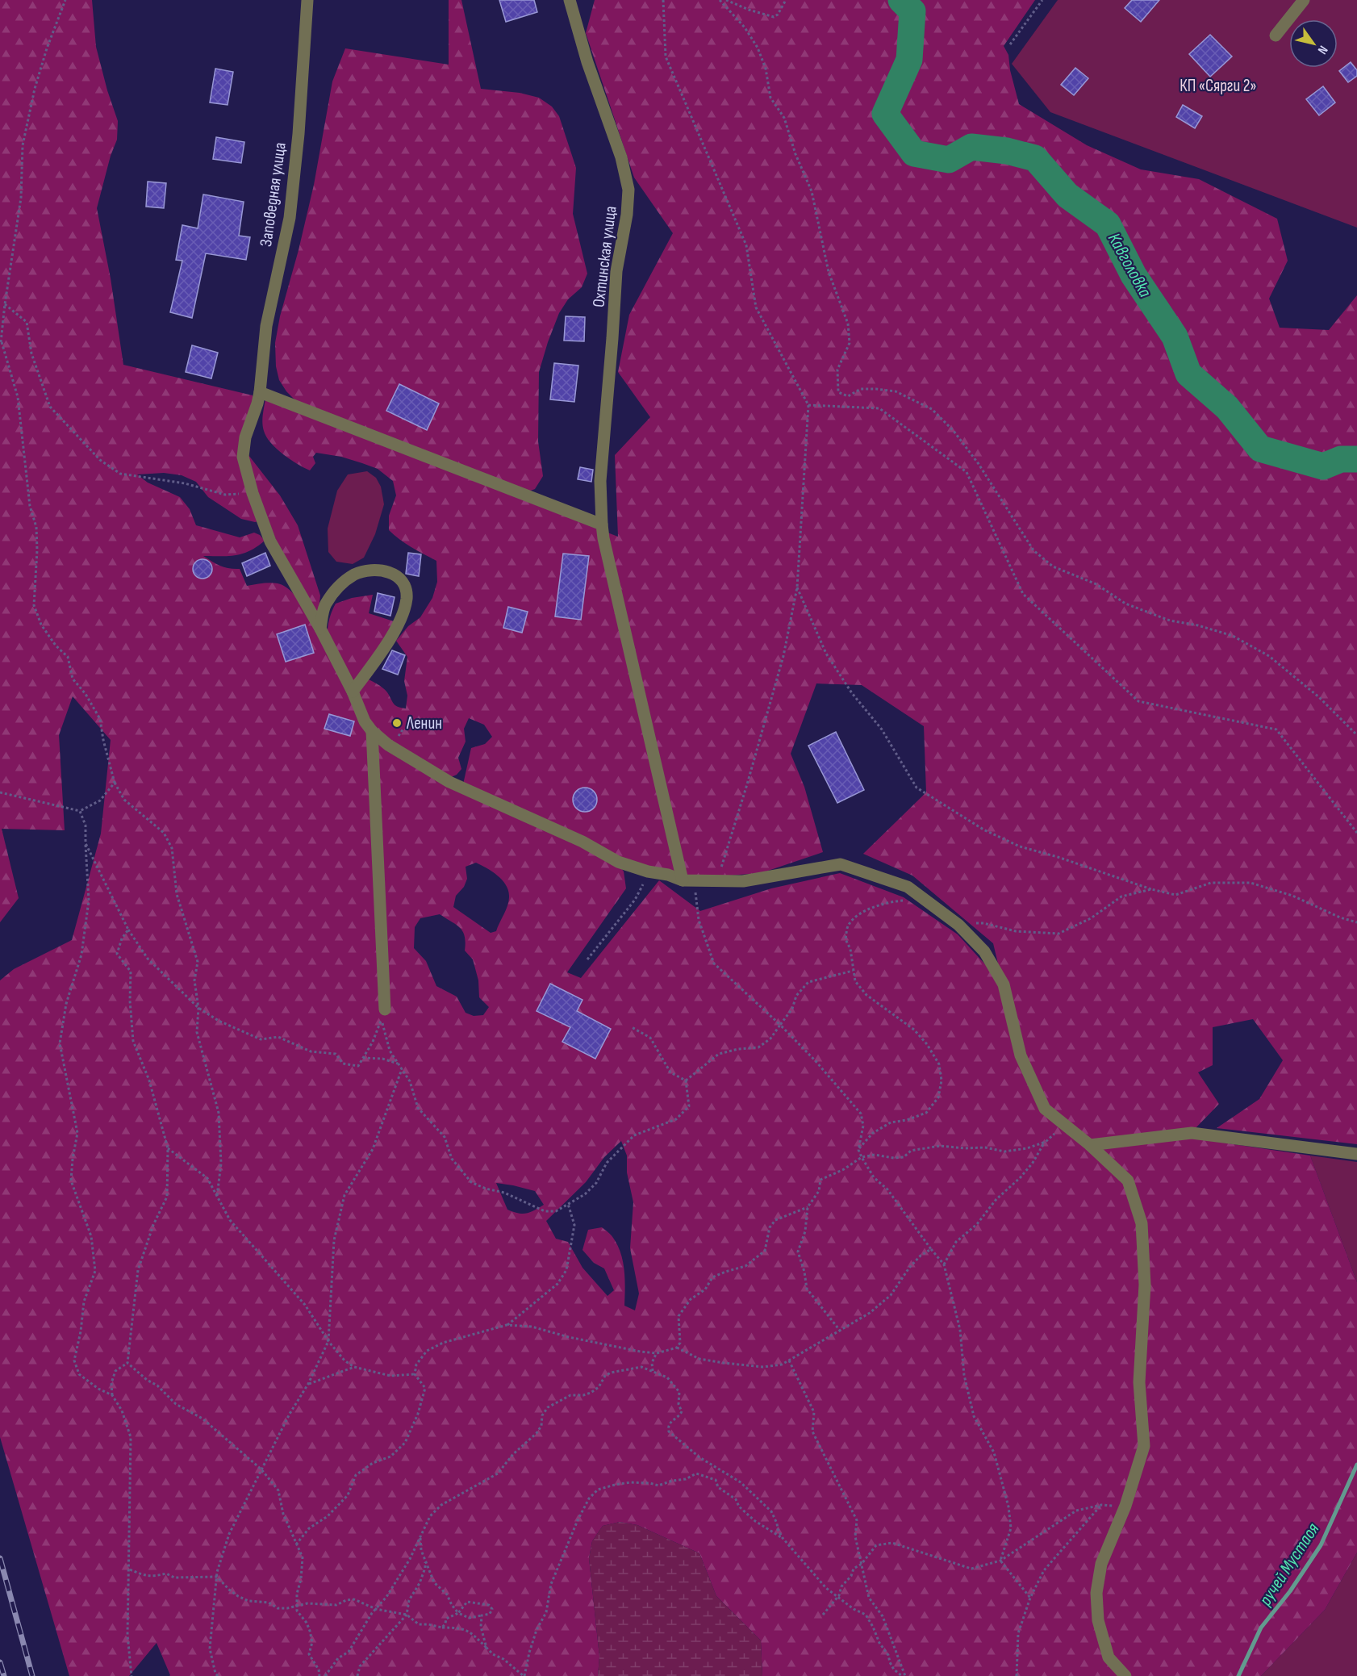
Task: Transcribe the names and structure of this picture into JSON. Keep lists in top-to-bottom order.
{
  "streets": {
    "street": ["Заповедная улица", "Охтинская улица"]
  },
  "water": ["Кавголовка", "ручей Мустаоя"],
  "parks": ["КП «Сярги 2»"],
  "places": ["Ленин"],
  "north": "bottom right"
}
